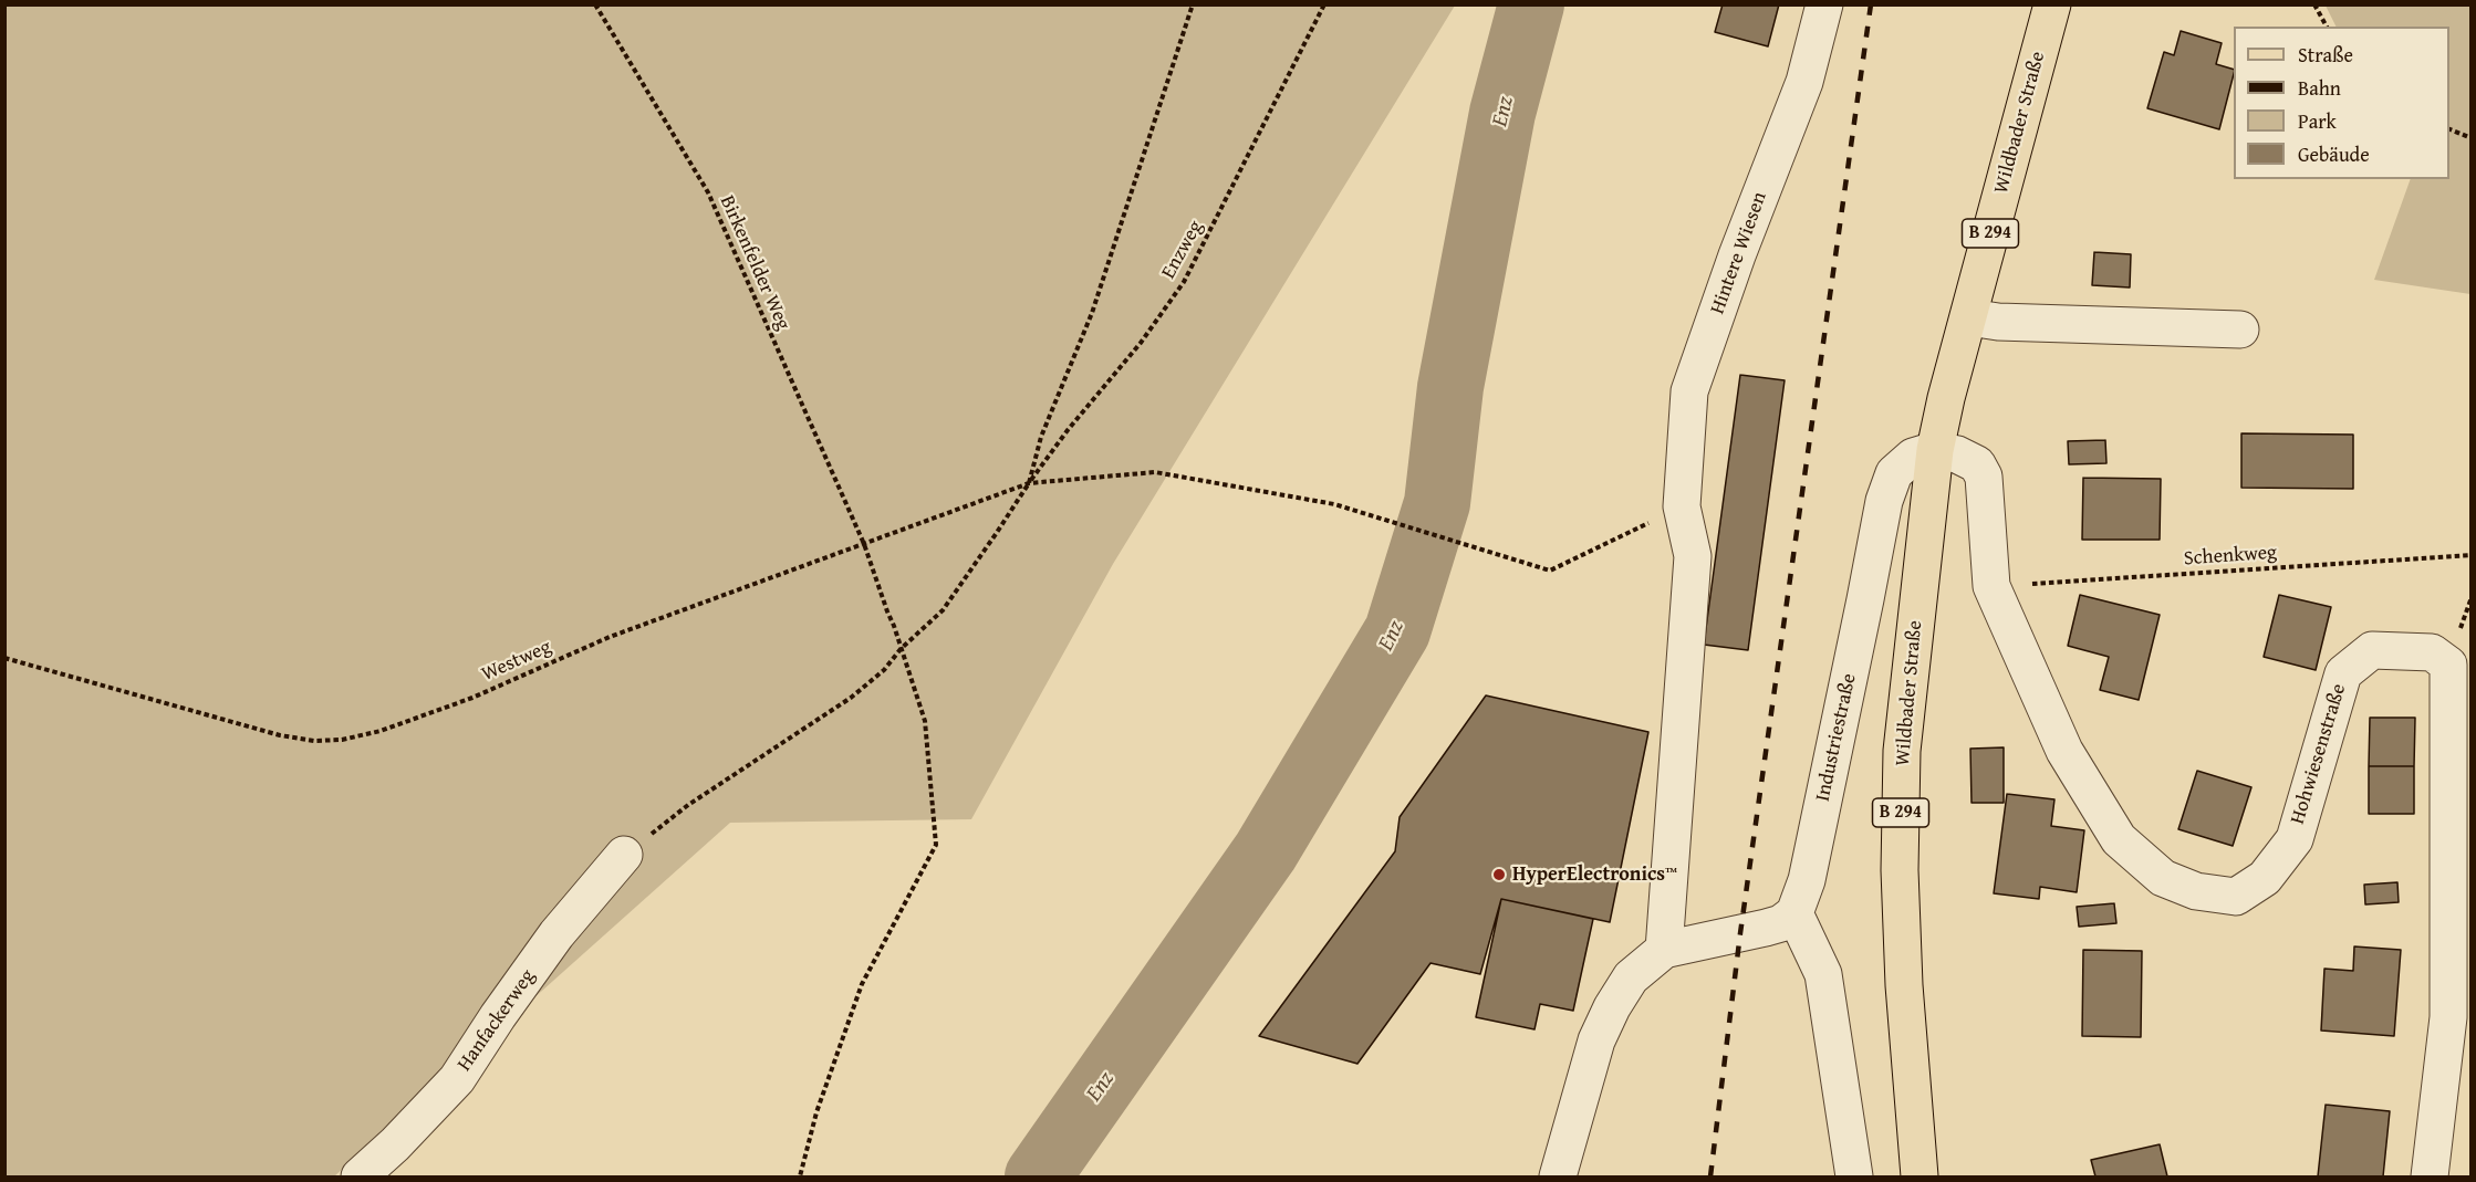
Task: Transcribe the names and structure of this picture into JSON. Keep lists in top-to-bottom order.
{
  "streets": {
    "main road": ["Wildbader Straße", "B 294"],
    "street": [
      "Hintere Wiesen",
      "Industriestraße",
      "Hohwiesenstraße",
      "Hanfackerweg"
    ],
    "path": [
      "Enzweg",
      "Birkenfelder Weg",
      "Schenkweg",
      "Westweg"
    ]
  },
  "crossings": [
    ["Wildbader Straße", "Industriestraße"],
    ["Wildbader Straße", "Hohwiesenstraße"],
    ["Enzweg", "Birkenfelder Weg"],
    ["Enzweg", "Westweg"],
    ["Enzweg", "Hanfackerweg"],
    ["Hintere Wiesen", "Westweg"],
    ["Birkenfelder Weg", "Westweg"],
    ["Schenkweg", "Hohwiesenstraße"],
    ["Industriestraße", "Hohwiesenstraße"]
  ],
  "water": ["Enz"],
  "places": ["HyperElectronics™"],
  "legend": [
    "Straße",
    "Bahn",
    "Park",
    "Gebäude"
  ]
}
